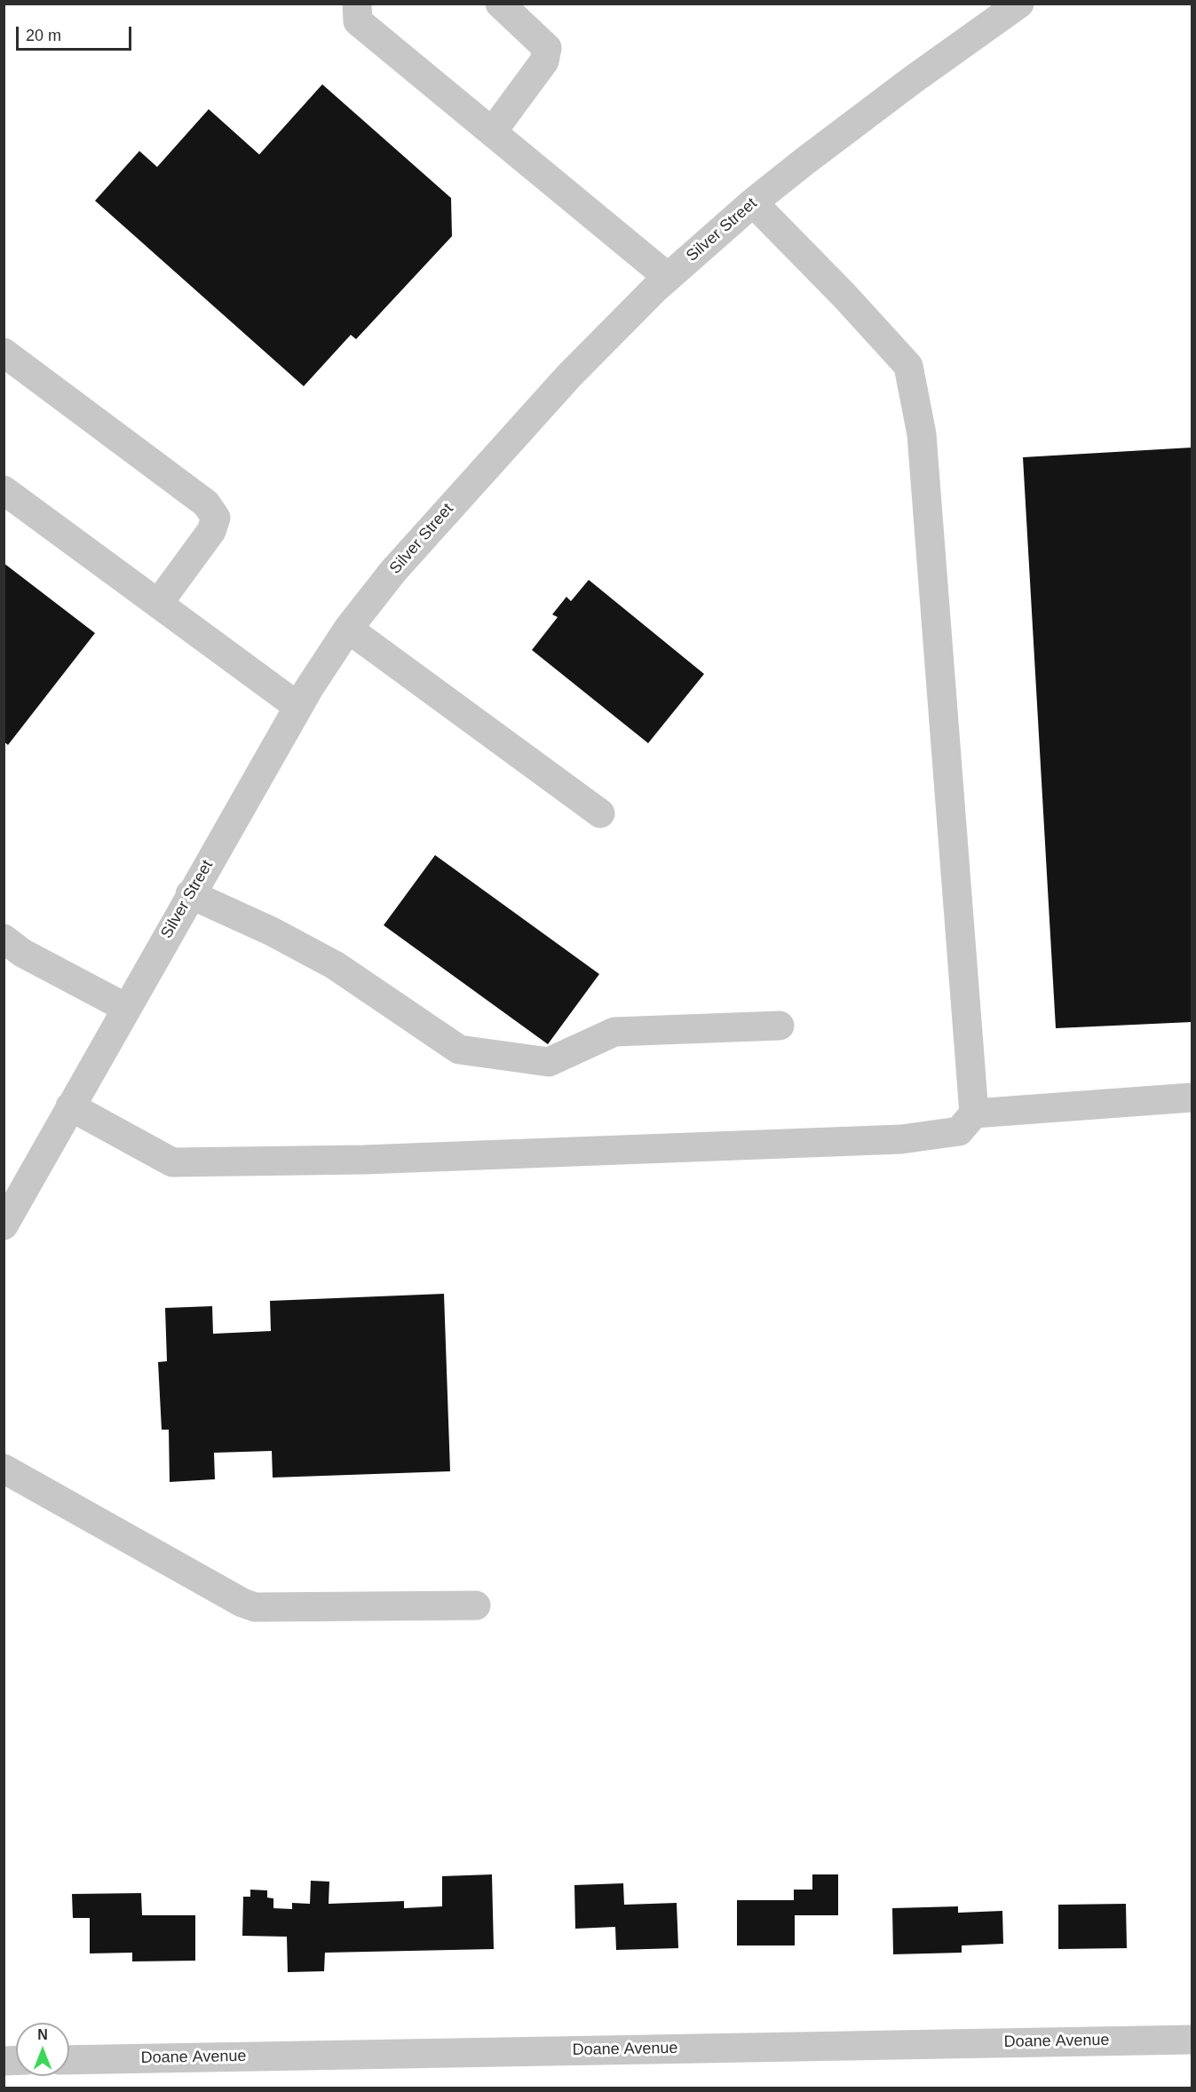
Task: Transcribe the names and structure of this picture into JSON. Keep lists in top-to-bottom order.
{
  "streets": {
    "street": ["Silver Street", "Doane Avenue"]
  },
  "scale_bar": "20 m",
  "north": "top"
}
